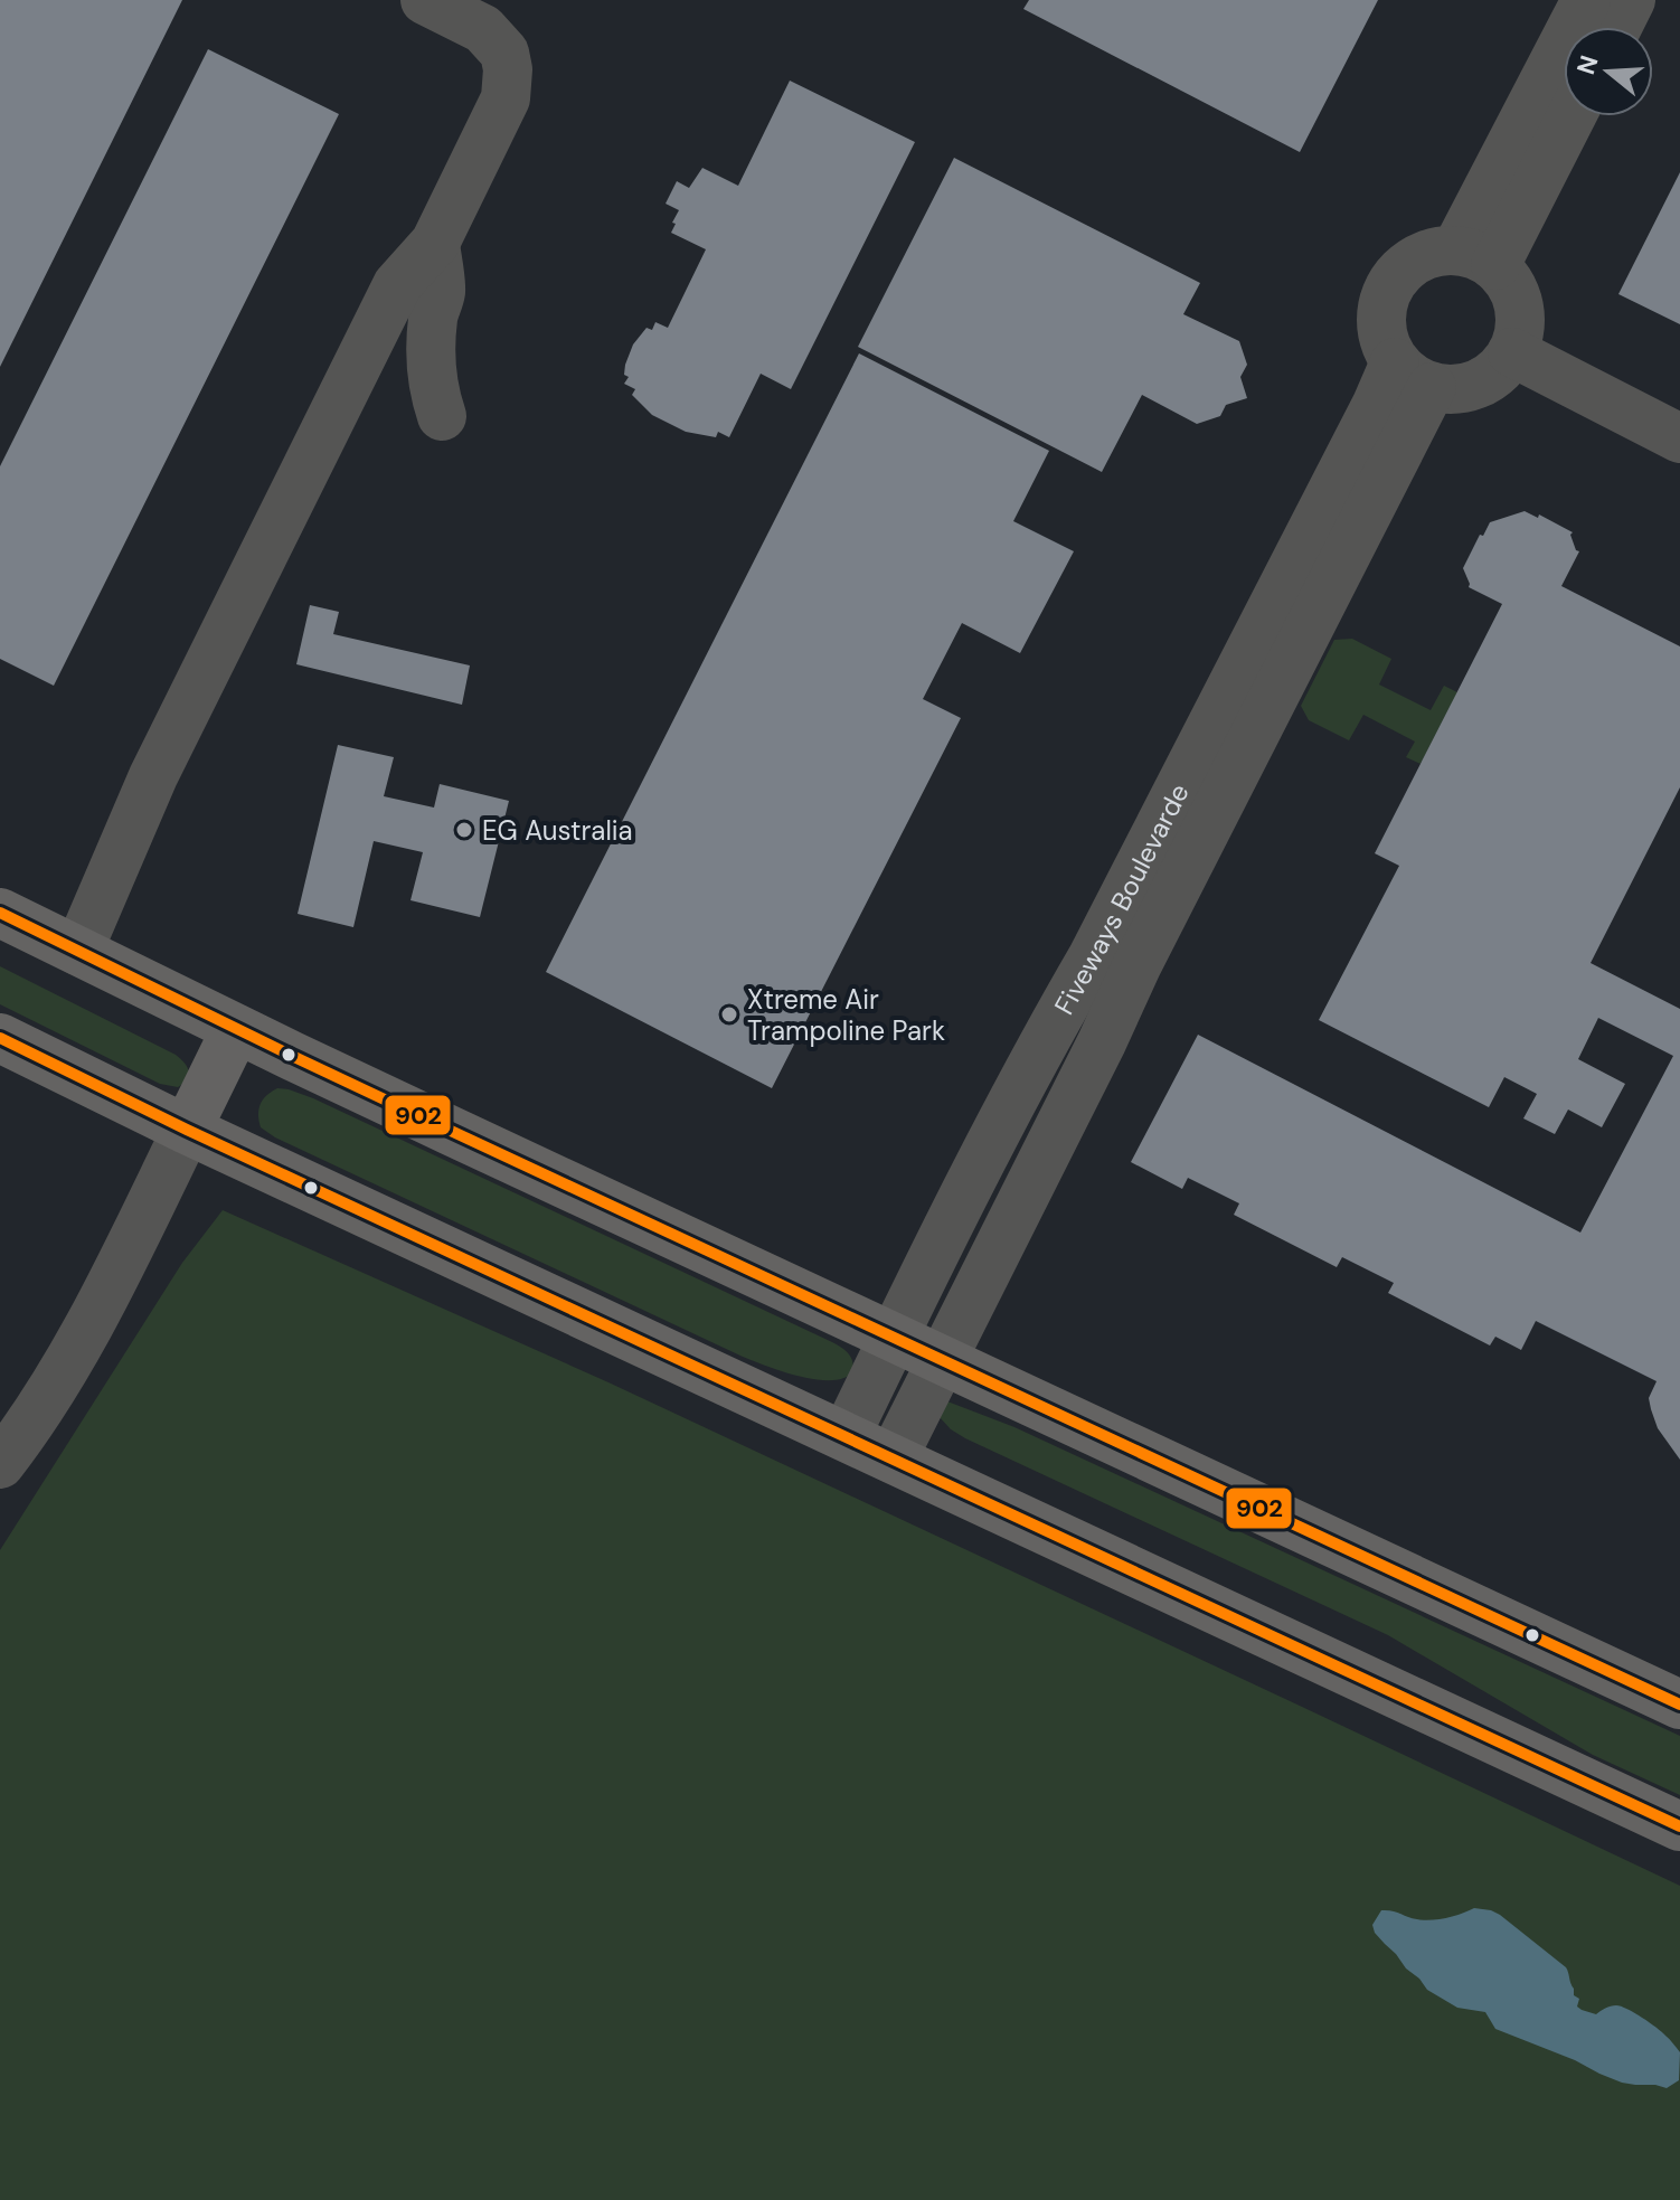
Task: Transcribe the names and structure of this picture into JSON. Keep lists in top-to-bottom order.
{
  "streets": {
    "street": ["Fiveways Boulevarde"]
  },
  "places": ["EG Australia", "Xtreme Air Trampoline Park"],
  "lines": ["transit line 902"],
  "north": "left"
}
